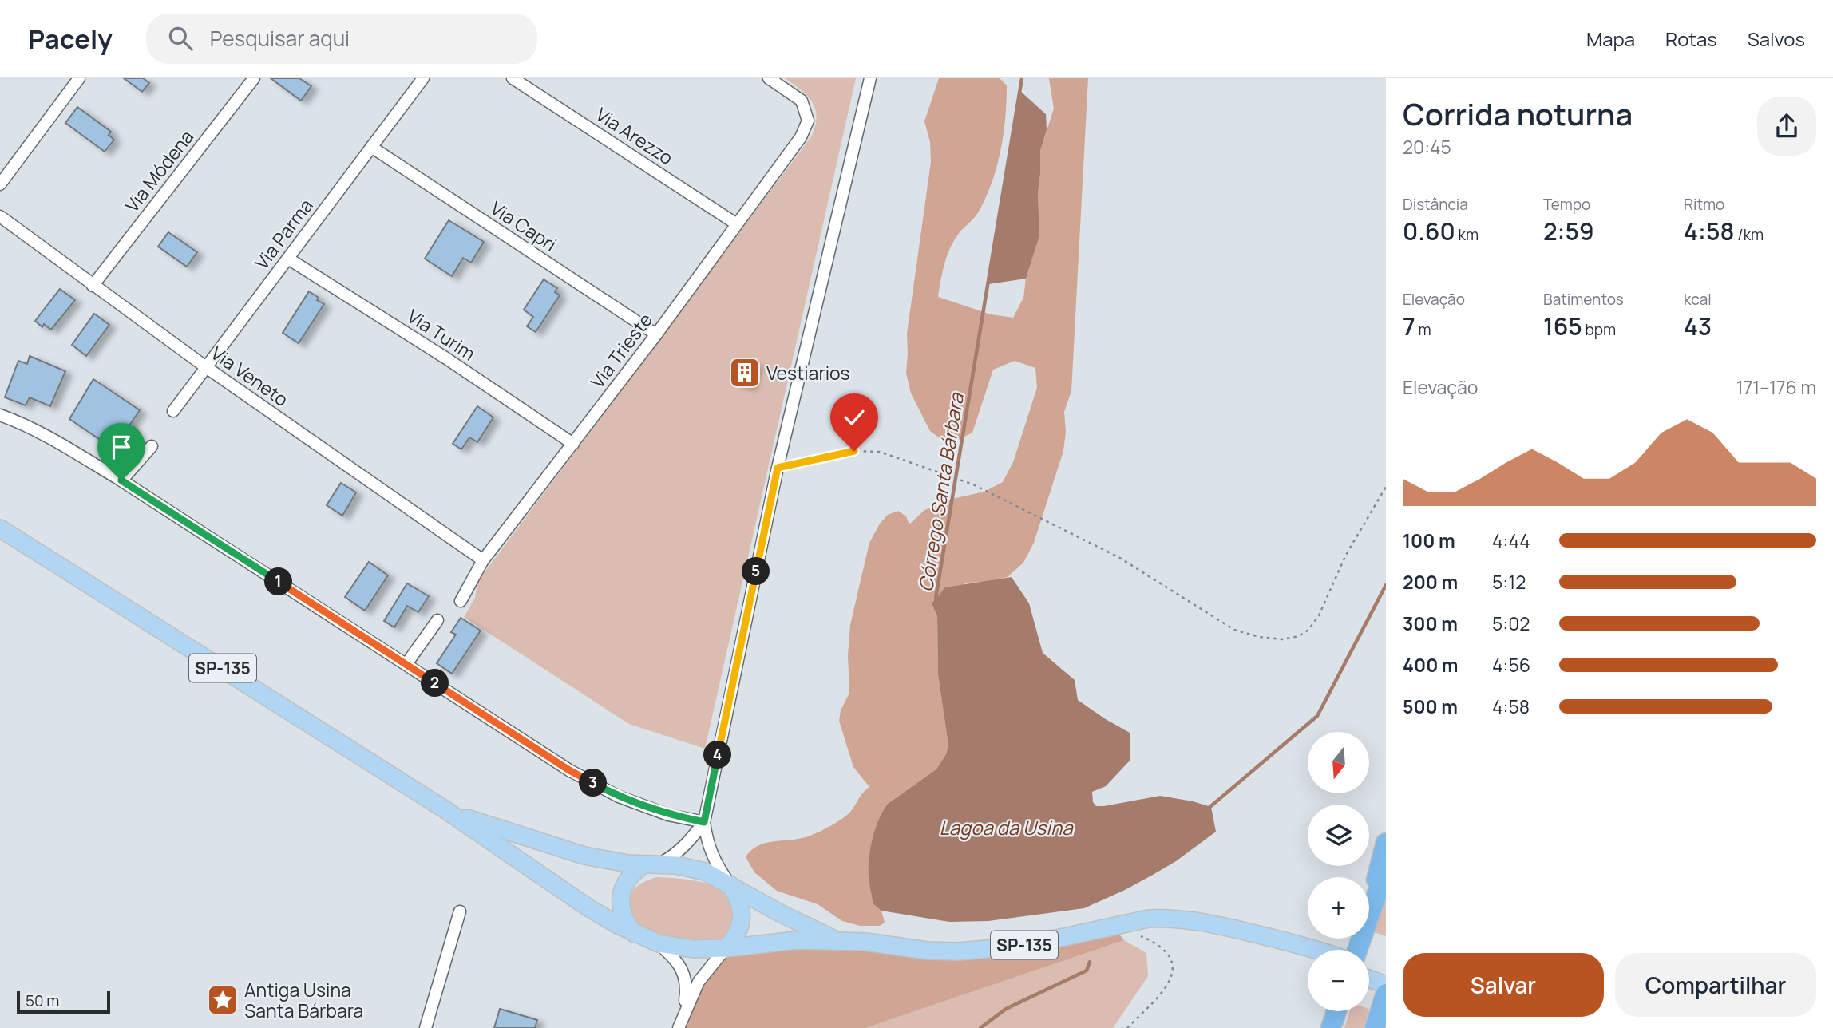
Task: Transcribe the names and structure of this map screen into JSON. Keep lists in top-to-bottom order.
{
  "streets": {
    "main road": ["SP-135"],
    "street": [
      "Via Arezzo",
      "Via Módena",
      "Via Capri",
      "Via Parma",
      "Via Turim",
      "Via Trieste",
      "Via Veneto"
    ]
  },
  "crossings": [
    ["Via Arezzo", "Via Trieste"],
    ["Via Módena", "Via Veneto"],
    ["Via Capri", "Via Parma"],
    ["Via Capri", "Via Trieste"],
    ["Via Parma", "Via Turim"],
    ["Via Parma", "Via Veneto"],
    ["Via Turim", "Via Trieste"],
    ["Via Trieste", "Via Veneto"]
  ],
  "water": ["Córrego Santa Bárbara", "Lagoa da Usina"],
  "places": {
    "building": ["Vestiarios"],
    "place": ["Antiga Usina Santa Bárbara"]
  },
  "scale_bar": "50 m",
  "north": "bottom",
  "page": {
    "header": "Pacely",
    "search": "Pesquisar aqui",
    "nav": ["Mapa", "Rotas", "Salvos"],
    "heading": ["Corrida noturna", "20:45"],
    "stats": [
      ["Distância", "0.60 km"],
      ["Tempo", "2:59"],
      ["Ritmo", "4:58 /km"],
      ["Elevação", "7 m"],
      ["Batimentos", "165 bpm"],
      ["kcal", "43"]
    ],
    "chart": ["Elevação", "171–176 m"],
    "list": [
      {
        "name": "100 m",
        "note": "4:44"
      },
      {
        "name": "200 m",
        "note": "5:12"
      },
      {
        "name": "300 m",
        "note": "5:02"
      },
      {
        "name": "400 m",
        "note": "4:56"
      },
      {
        "name": "500 m",
        "note": "4:58"
      }
    ],
    "pins": [
      "5",
      "1",
      "2",
      "4",
      "3"
    ],
    "map_buttons": ["+", "−"],
    "buttons": ["Salvar", "Compartilhar"],
    "scale": "50 m"
  }
}
